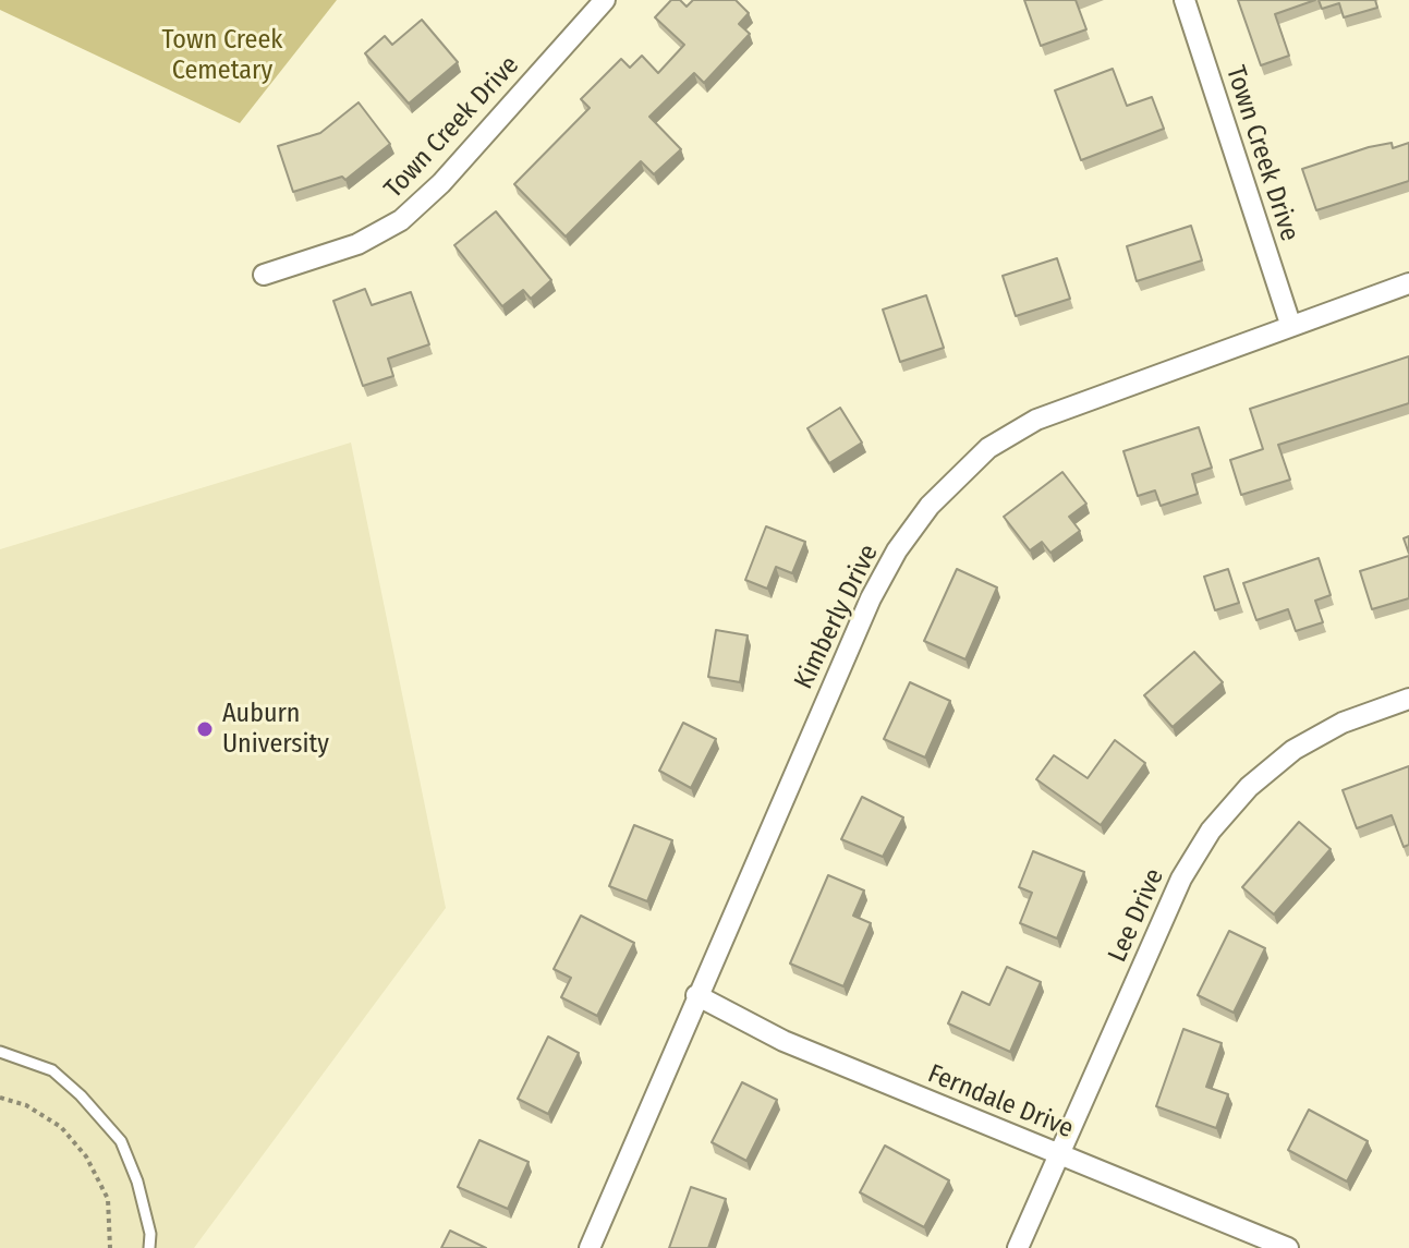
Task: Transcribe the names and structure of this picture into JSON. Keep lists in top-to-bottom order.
{
  "streets": {
    "street": [
      "Town Creek Drive",
      "Kimberly Drive",
      "Lee Drive",
      "Ferndale Drive"
    ]
  },
  "crossings": [
    ["Town Creek Drive", "Kimberly Drive"],
    ["Kimberly Drive", "Ferndale Drive"],
    ["Lee Drive", "Ferndale Drive"]
  ],
  "parks": ["Town Creek Cemetary"],
  "places": ["Auburn University"]
}
